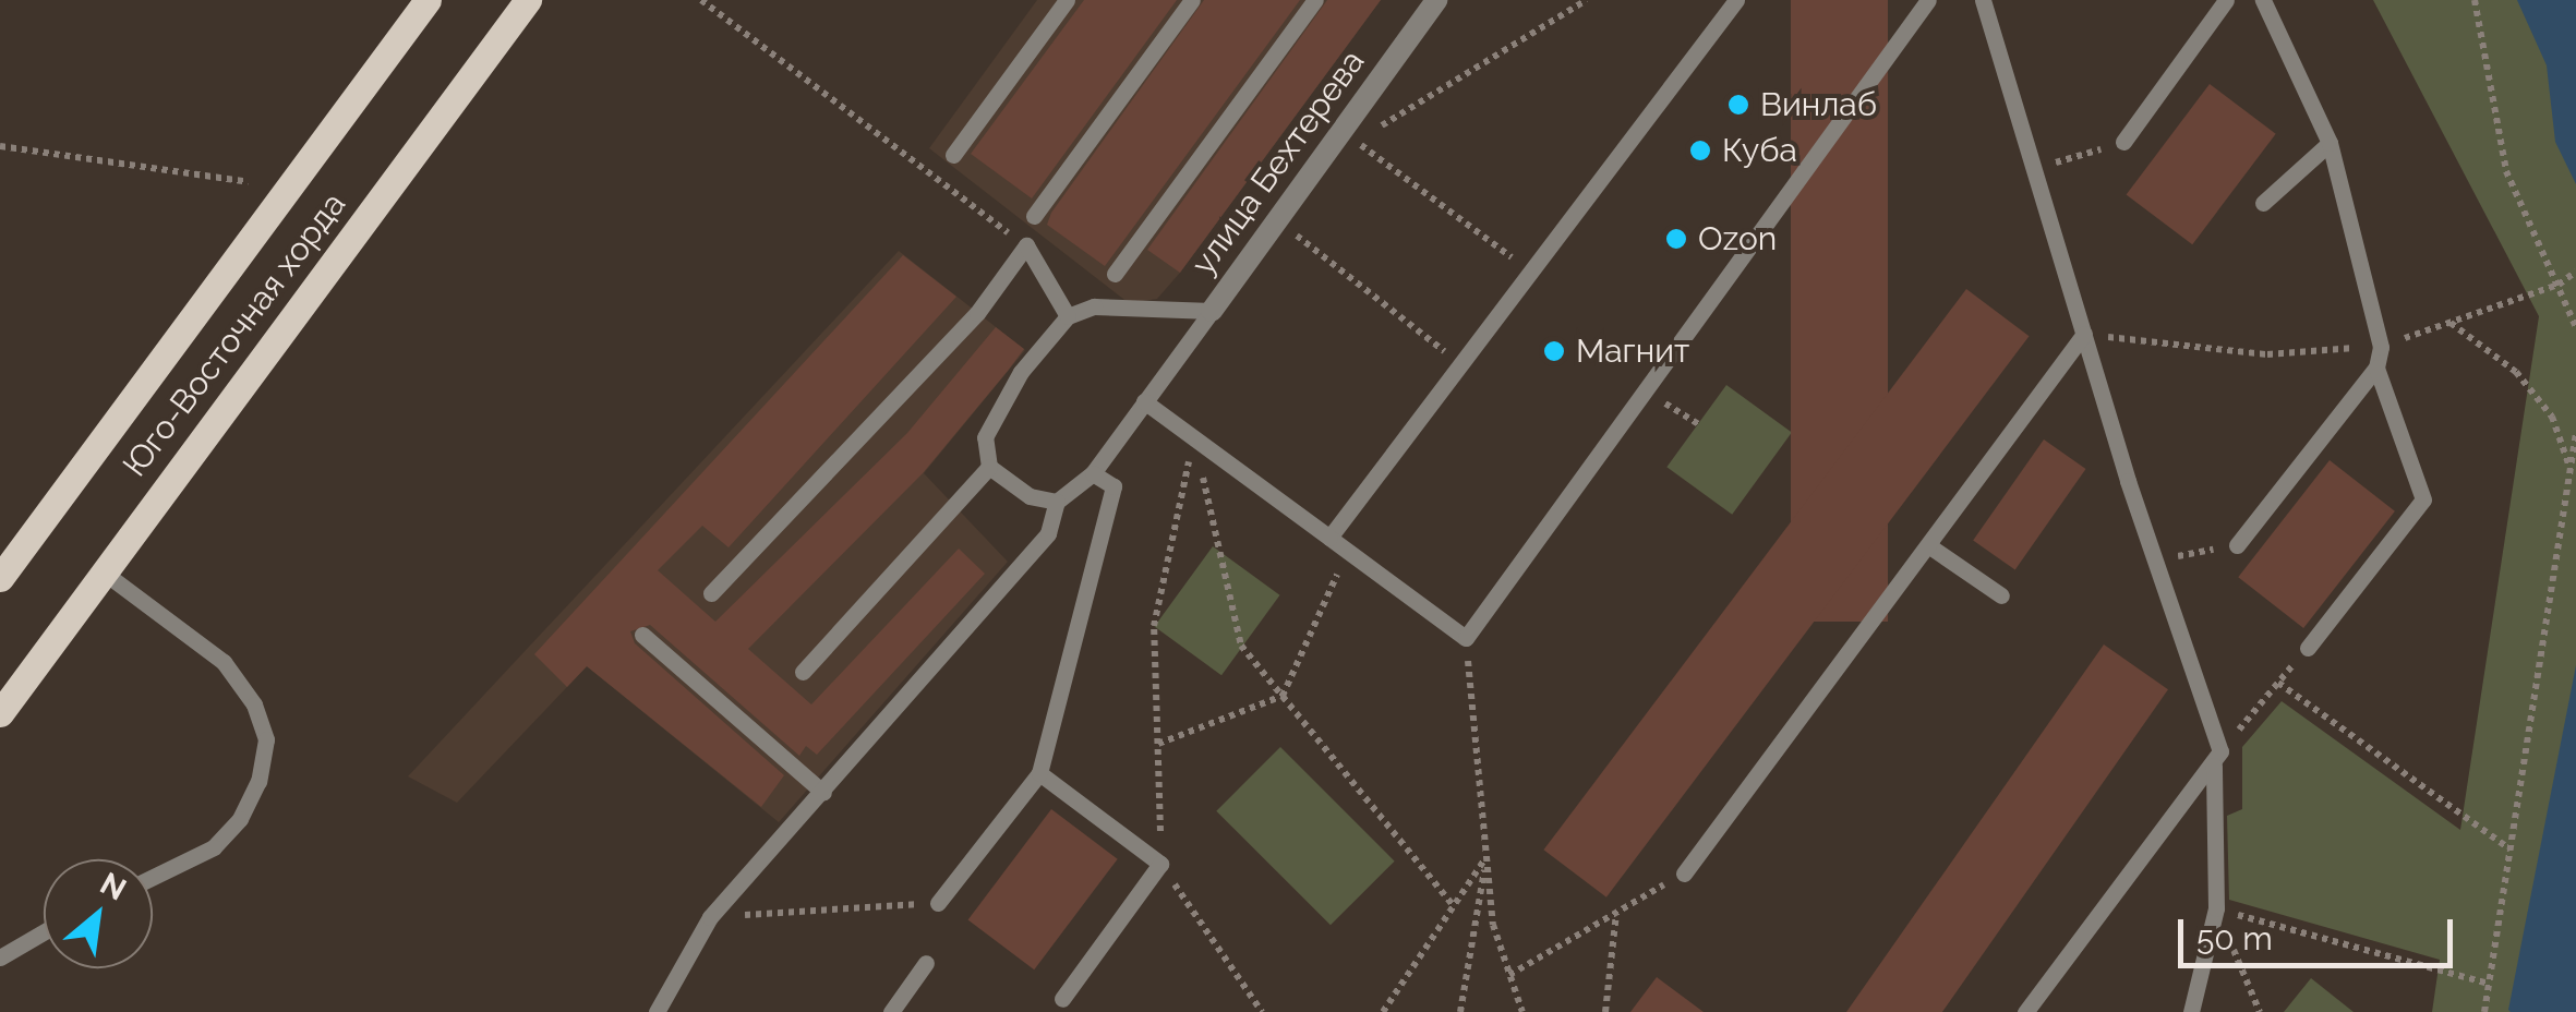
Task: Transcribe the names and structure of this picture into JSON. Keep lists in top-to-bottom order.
{
  "streets": {
    "main road": ["Юго-Восточная хорда"],
    "street": ["улица Бехтерева"]
  },
  "places": [
    "Винлаб",
    "Куба",
    "Ozon",
    "Магнит"
  ],
  "scale_bar": "50 m",
  "north": "top right"
}
